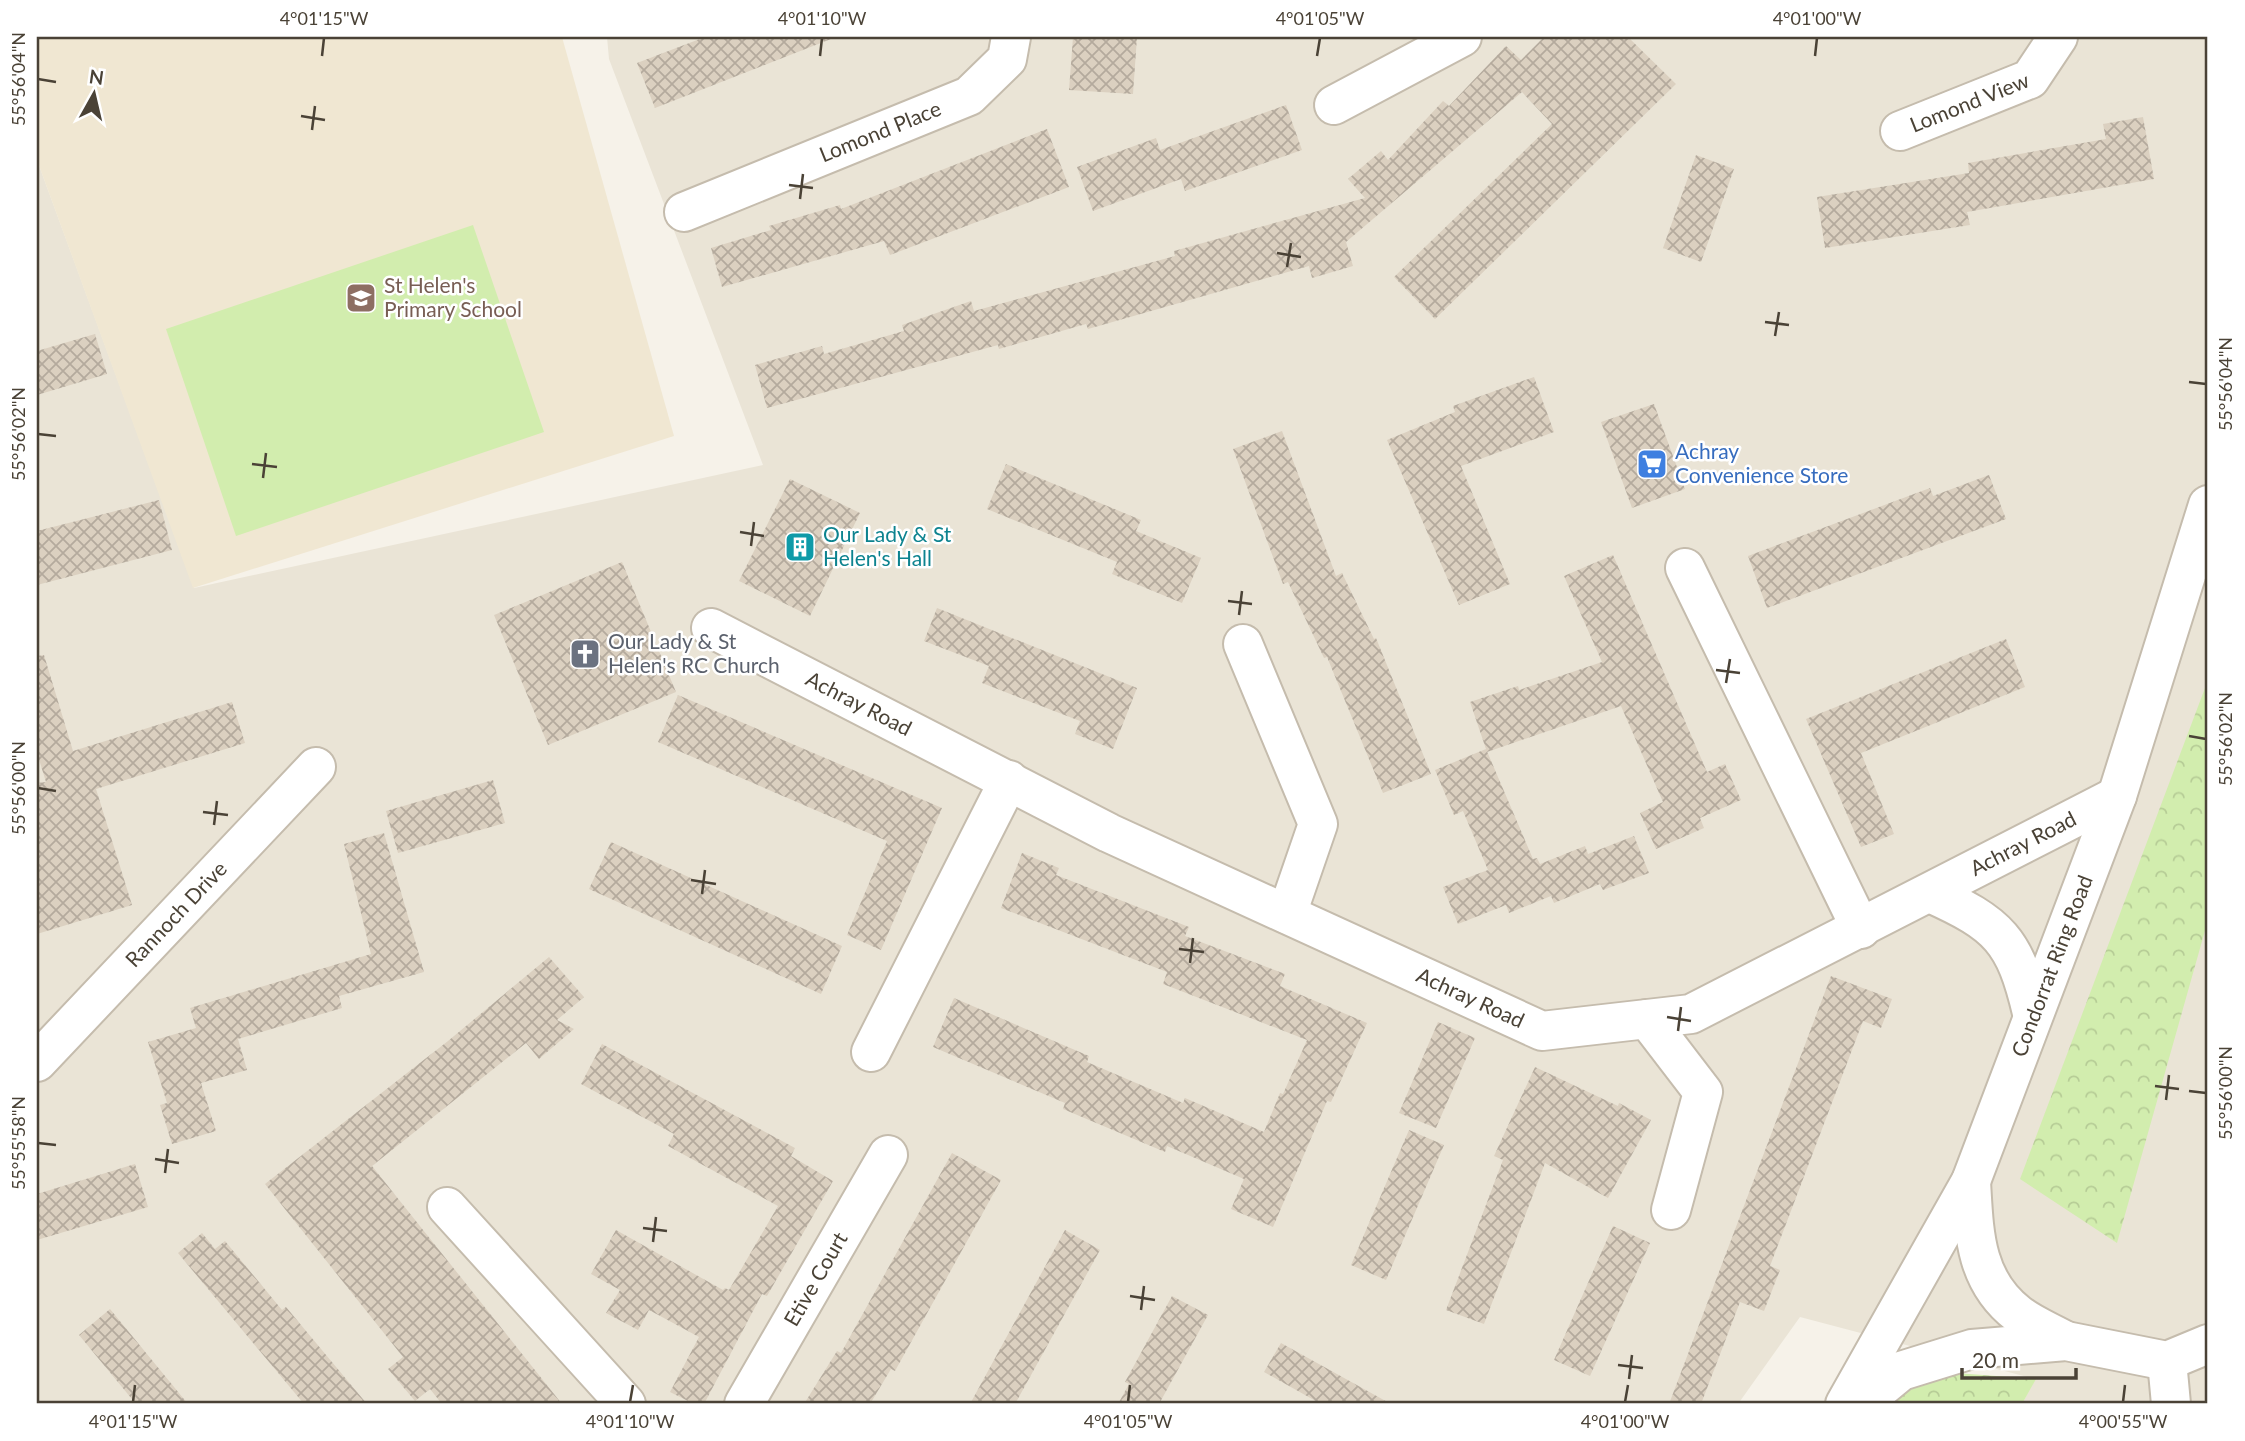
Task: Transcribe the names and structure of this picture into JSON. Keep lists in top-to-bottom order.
{
  "streets": {
    "street": [
      "Lomond View",
      "Lomond Place",
      "Achray Road",
      "Rannoch Drive",
      "Condorrat Ring Road",
      "Etive Court"
    ]
  },
  "crossings": [
    ["Achray Road", "Condorrat Ring Road"]
  ],
  "places": {
    "school or university": ["St Helen's Primary School"],
    "supermarket": ["Achray Convenience Store"],
    "building": ["Our Lady & St Helen's Hall"],
    "church": ["Our Lady & St Helen's RC Church"]
  },
  "scale_bar": "20 m",
  "north": "top",
  "coordinates": [
    "4°01'15\"W",
    "4°01'10\"W",
    "4°01'05\"W",
    "4°01'00\"W",
    "55°56'04\"N",
    "55°56'02\"N",
    "55°56'00\"N",
    "55°55'58\"N",
    "4°00'55\"W"
  ]
}
